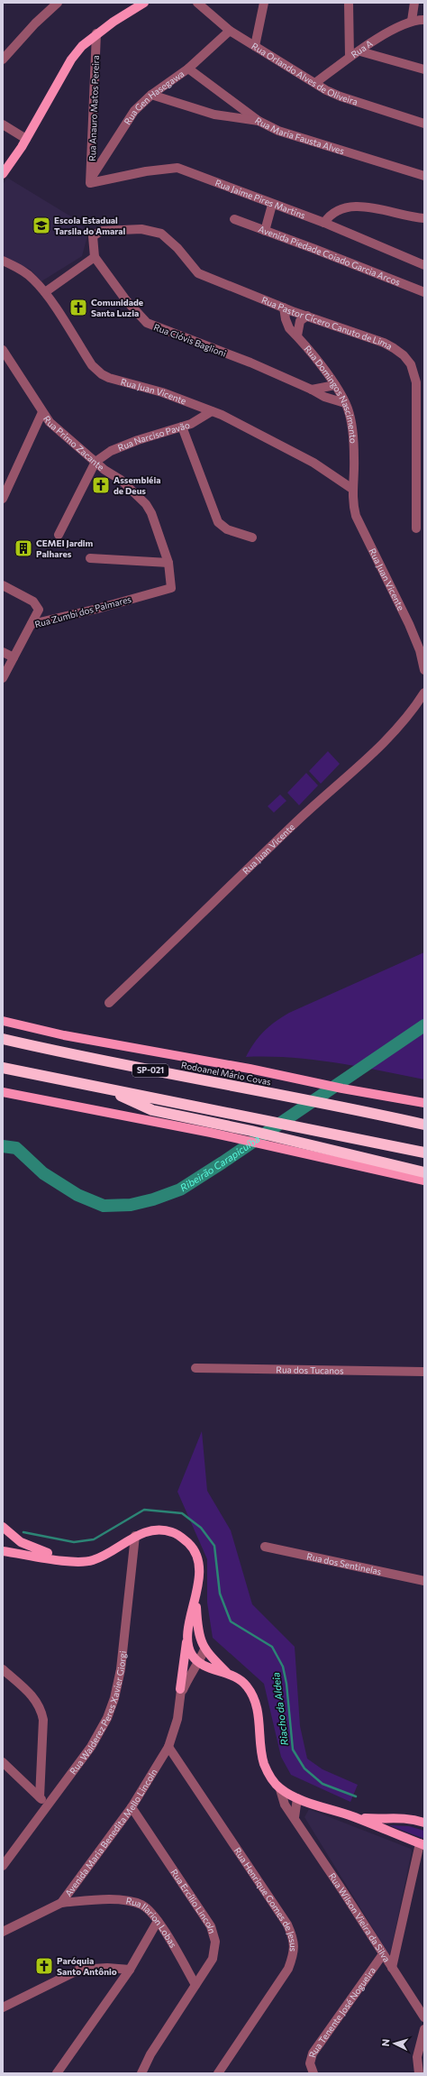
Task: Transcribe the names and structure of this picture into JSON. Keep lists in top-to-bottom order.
{
  "streets": {
    "highway": ["SP-021", "Rodoanel Mário Covas"],
    "street": [
      "Rua A",
      "Rua Orlando Alves de Oliveira",
      "Rua Gen Hasegawa",
      "Rua Anauro Matos Pereira",
      "Rua Maria Fausta Alves",
      "Rua Jaime Pires Martins",
      "Avenida Piedade Coiado Garcia Arcos",
      "Rua Pastor Cícero Canuto de Lima",
      "Rua Clóvis Baglioni",
      "Rua Juan Vicente",
      "Rua Domingos Nascimento",
      "Rua Narciso Pavão",
      "Rua Primo Zacante",
      "Rua Zumbi dos Palmares",
      "Rua dos Tucanos",
      "Rua dos Sentinelas",
      "Rua Walderez Peres Xavier Giorgi",
      "Avenida Maria Benedita Mello Lincoln",
      "Rua Henrique Gomes de Jesus",
      "Rua Ercílio Lincoln",
      "Rua Wilson Vieira da Silva",
      "Rua Ilarion Lobas",
      "Rua Tenente José Nogueira"
    ]
  },
  "crossings": [
    ["Rua A", "Rua Orlando Alves de Oliveira"],
    ["Rua Orlando Alves de Oliveira", "Rua Gen Hasegawa"],
    ["Rua Gen Hasegawa", "Rua Anauro Matos Pereira"],
    ["Rua Gen Hasegawa", "Rua Maria Fausta Alves"],
    ["Rua Gen Hasegawa", "Rua Jaime Pires Martins"],
    ["Rua Anauro Matos Pereira", "Rua Jaime Pires Martins"],
    ["Rua Pastor Cícero Canuto de Lima", "Rua Clóvis Baglioni"],
    ["Rua Pastor Cícero Canuto de Lima", "Rua Domingos Nascimento"],
    ["Rua Clóvis Baglioni", "Rua Domingos Nascimento"],
    ["Rua Juan Vicente", "Rua Domingos Nascimento"],
    ["Rua Juan Vicente", "Rua Narciso Pavão"],
    ["Rua Narciso Pavão", "Rua Primo Zacante"],
    ["Rua Primo Zacante", "Rua Zumbi dos Palmares"],
    ["Avenida Maria Benedita Mello Lincoln", "Rua Henrique Gomes de Jesus"],
    ["Avenida Maria Benedita Mello Lincoln", "Rua Ercílio Lincoln"],
    ["Avenida Maria Benedita Mello Lincoln", "Rua Ilarion Lobas"],
    ["Rua Ercílio Lincoln", "Rua Ilarion Lobas"],
    ["Rua Wilson Vieira da Silva", "Rua Tenente José Nogueira"]
  ],
  "water": ["Ribeirão Carapicuíba", "Riacho da Aldeia"],
  "places": {
    "school or university": ["Escola Estadual Tarsila do Amaral"],
    "church": ["Comunidade Santa Luzia", "Assembléia de Deus", "Paróquia Santo Antônio"],
    "building": ["CEMEI Jardim Palhares"]
  },
  "north": "left"
}
